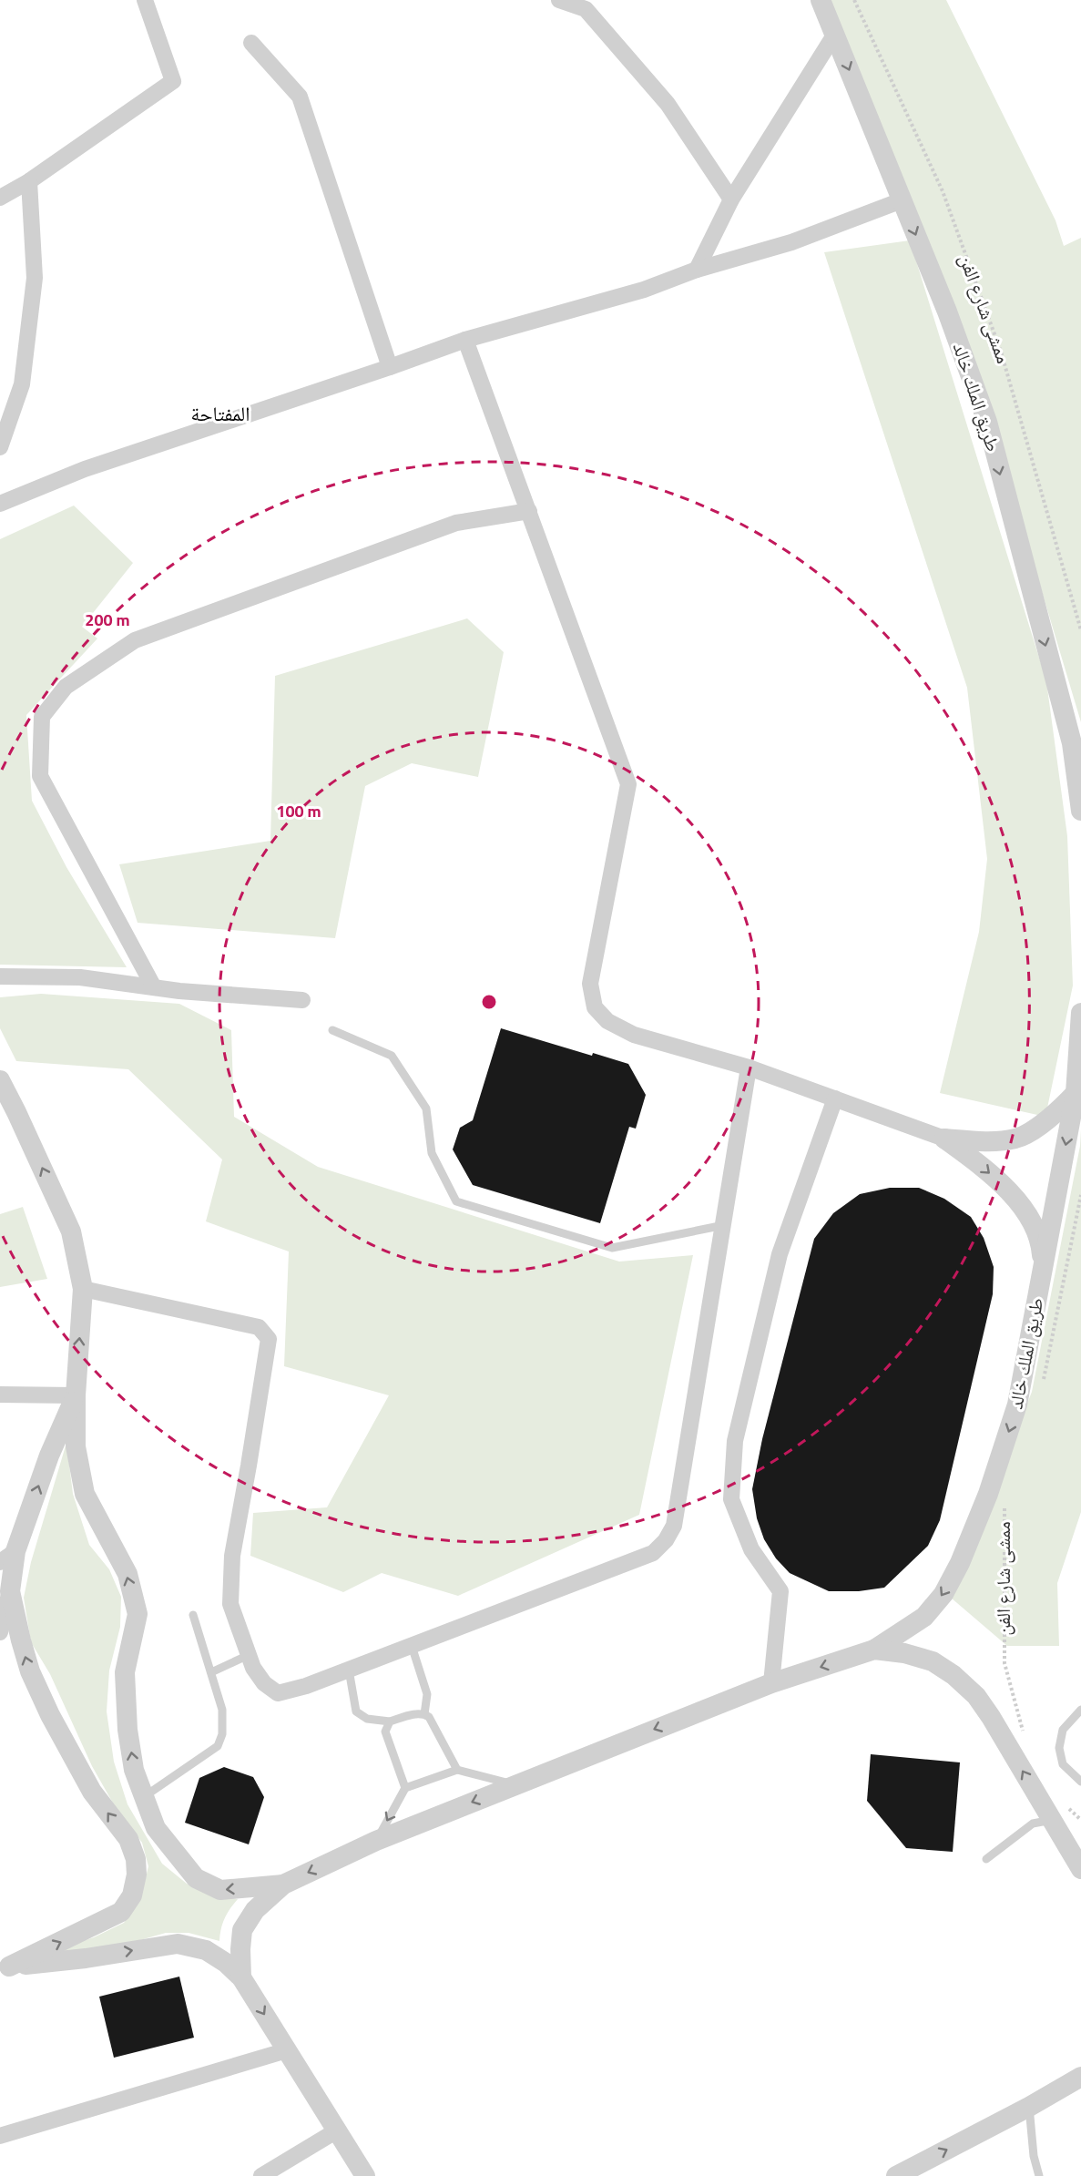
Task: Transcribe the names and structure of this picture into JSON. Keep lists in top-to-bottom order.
{
  "streets": {
    "street": ["طريق الملك خالد"],
    "path": ["ممشى شارع الفن"]
  },
  "one_way": ["طريق الملك خالد"],
  "districts": ["المفتاحة"],
  "rings": ["200 m", "100 m"]
}
